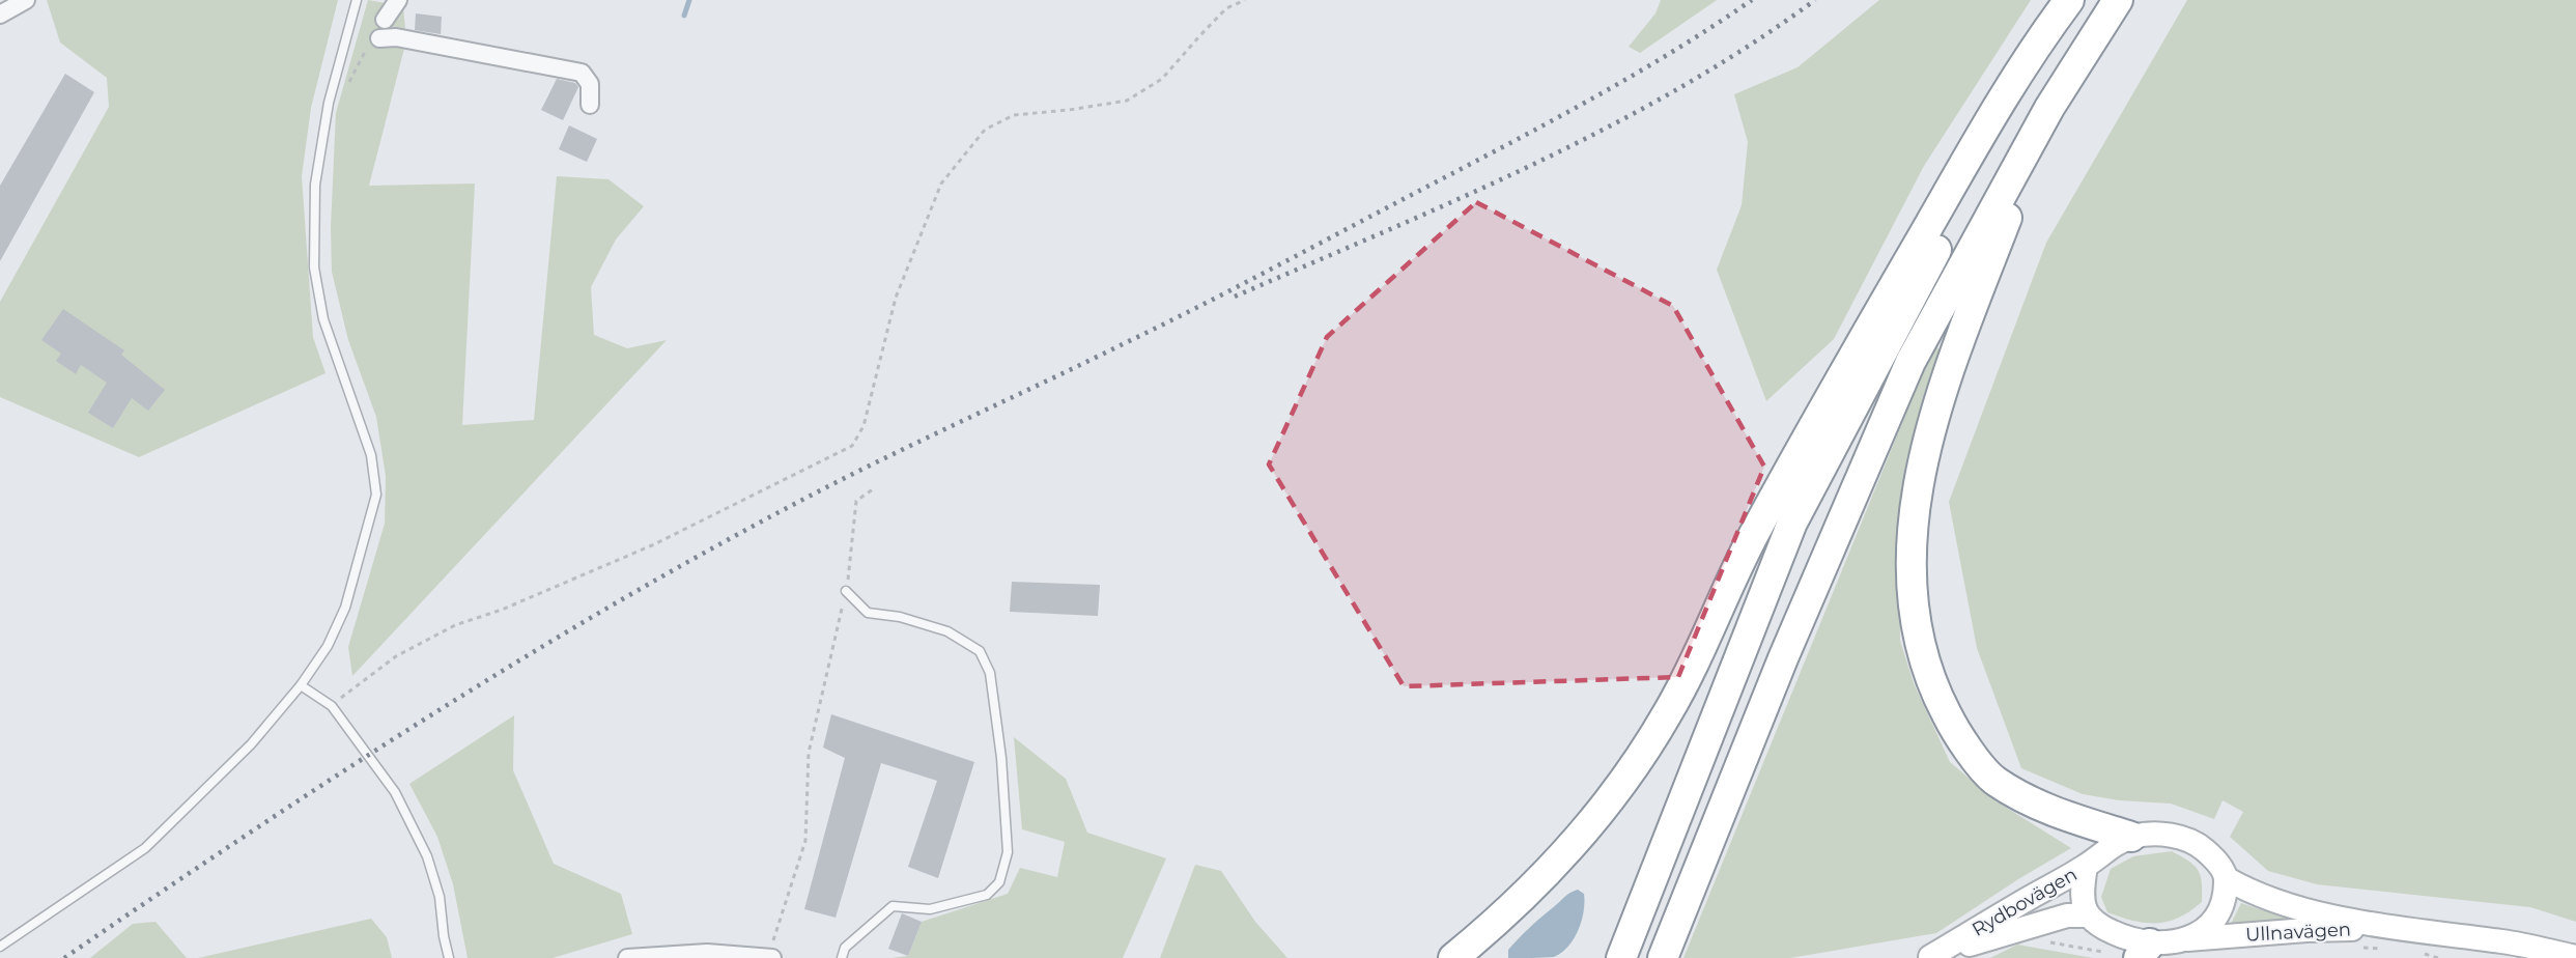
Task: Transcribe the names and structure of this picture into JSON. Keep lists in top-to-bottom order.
{
  "streets": {
    "street": ["Rydbovägen", "Ullnavägen"]
  },
  "crossings": [
    ["Rydbovägen", "Ullnavägen"]
  ]
}
